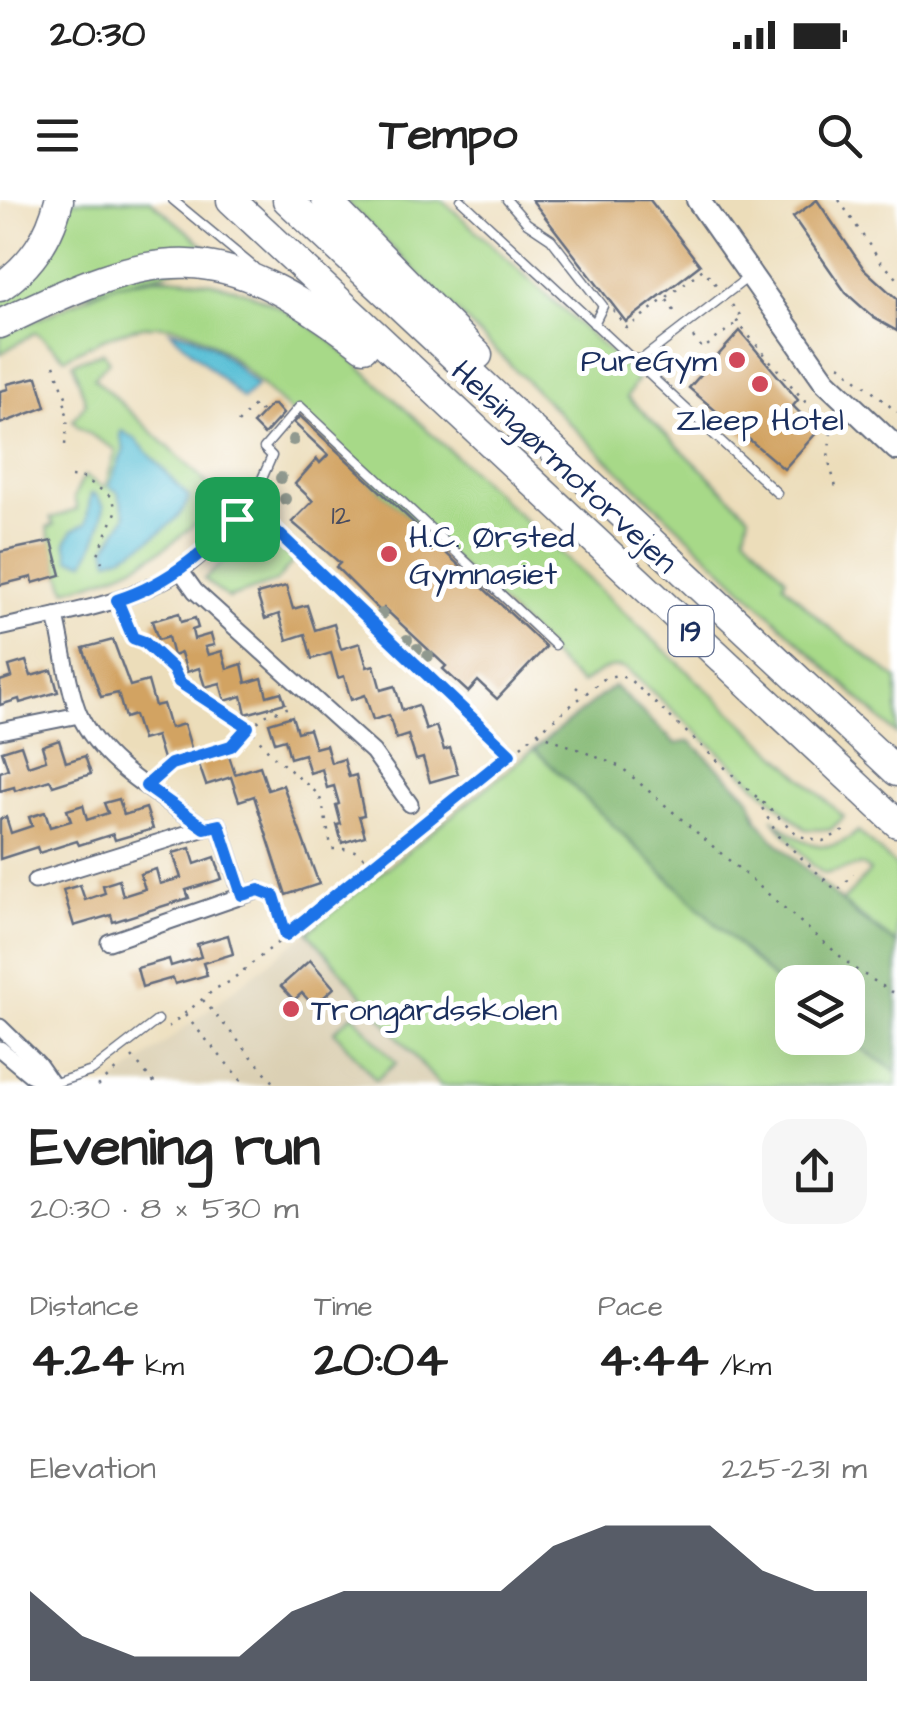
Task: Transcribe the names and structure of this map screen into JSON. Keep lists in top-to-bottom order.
{
  "streets": {
    "highway": ["Helsingørmotorvejen", "19"]
  },
  "places": [
    "PureGym",
    "Zleep Hotel",
    "H.C. Ørsted Gymnasiet",
    "Trongårdsskolen"
  ],
  "house_numbers": ["12"],
  "page": {
    "status": "20:30",
    "header": "Tempo",
    "heading": ["Evening run", "20:30 · 8 × 530 m"],
    "stats": [
      ["Distance", "4.24 km"],
      ["Time", "20:04"],
      ["Pace", "4:44 /km"]
    ],
    "chart": ["Elevation", "225–231 m"]
  }
}
